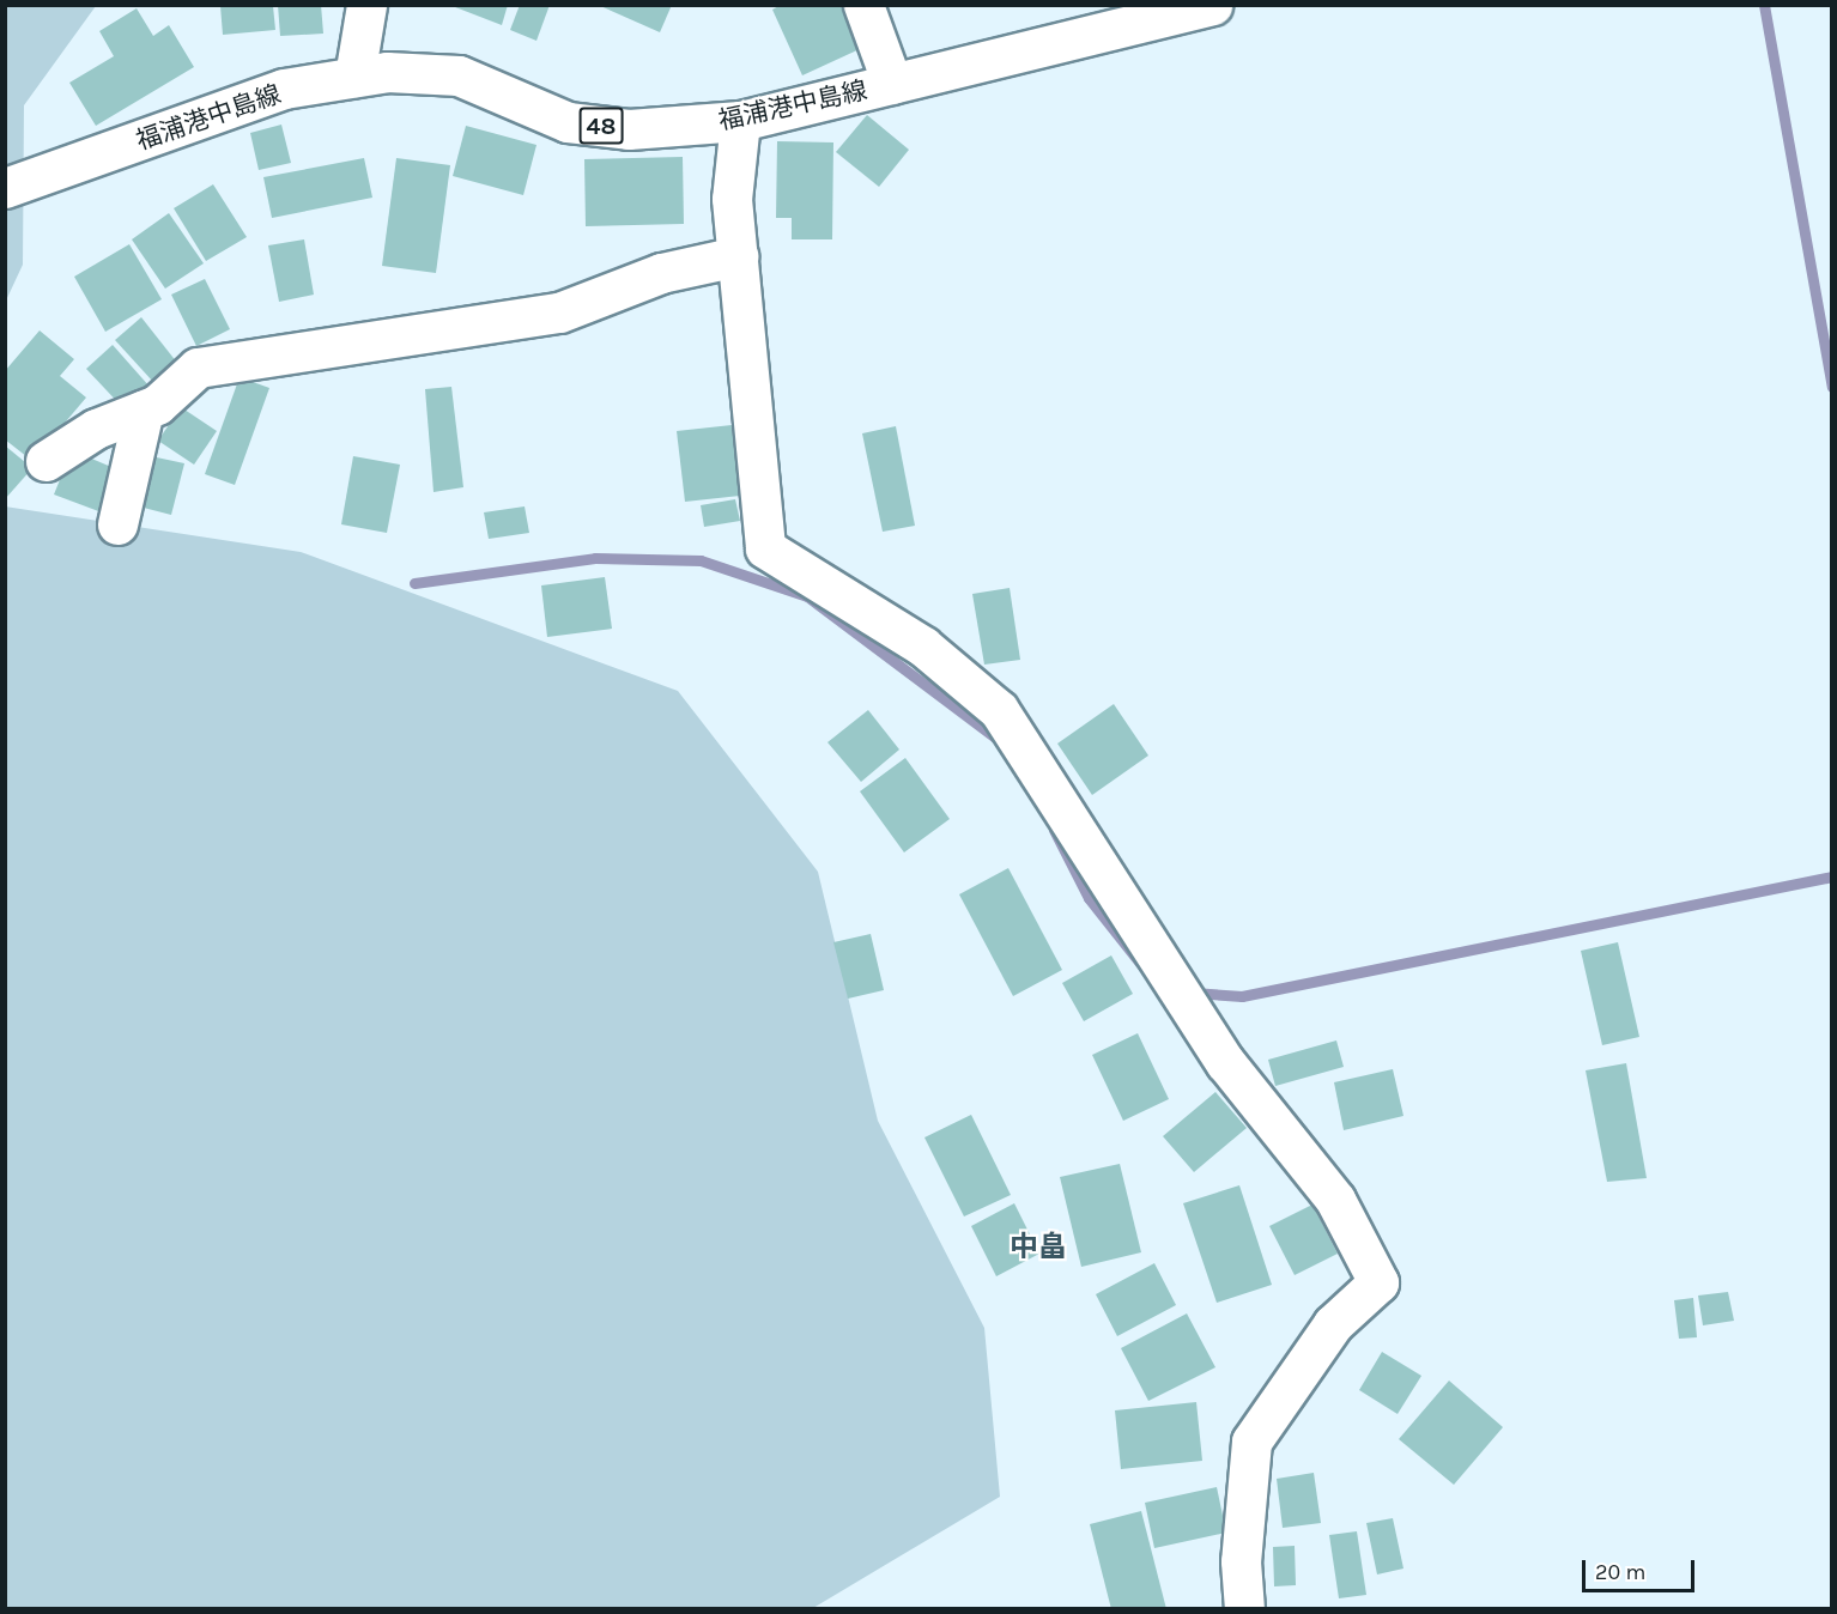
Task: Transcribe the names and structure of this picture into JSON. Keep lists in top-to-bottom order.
{
  "streets": {
    "street": ["福浦港中島線", "48"]
  },
  "districts": ["中畠"],
  "scale_bar": "20 m"
}
